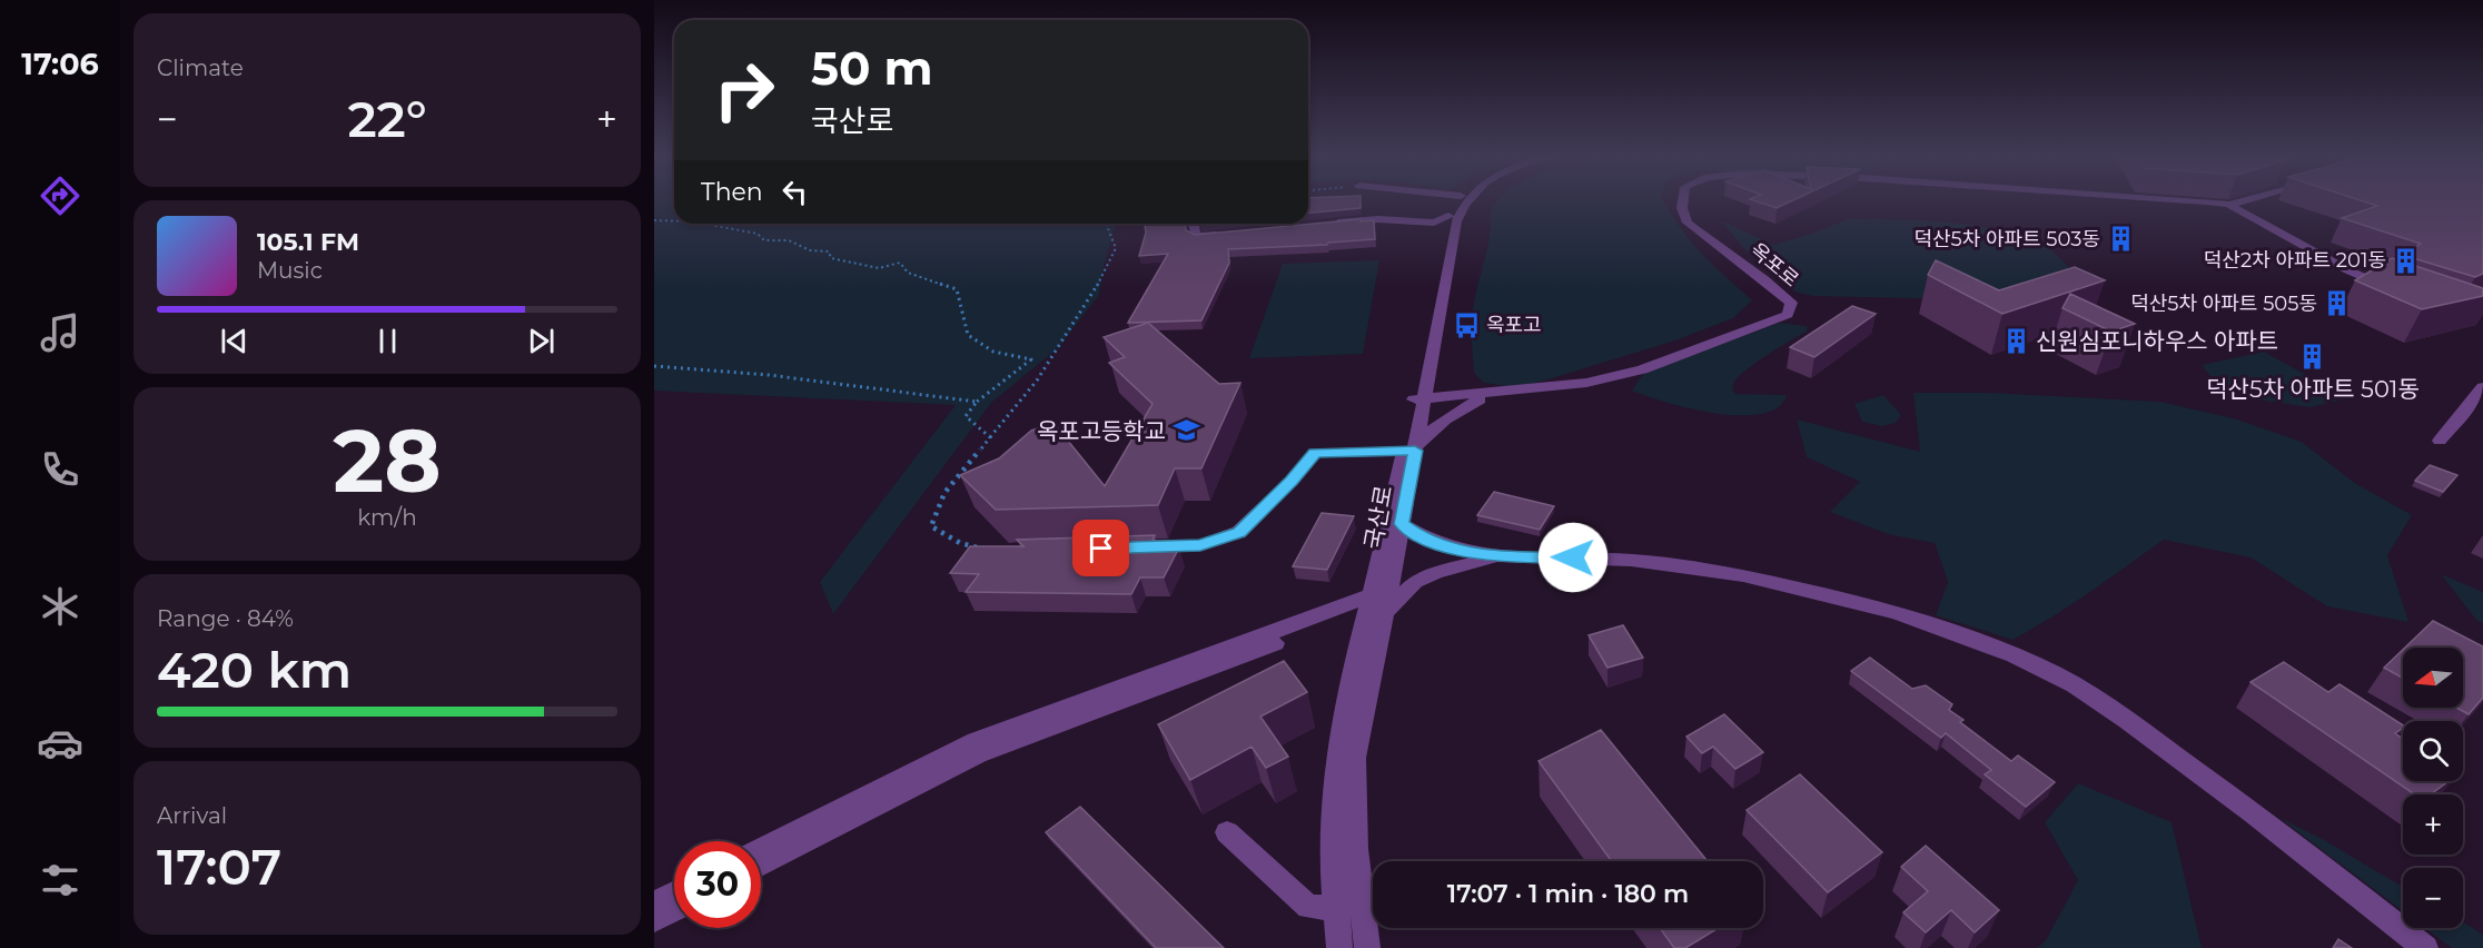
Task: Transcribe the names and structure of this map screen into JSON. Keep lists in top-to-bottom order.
{
  "streets": {
    "street": ["옥포로", "국산로"]
  },
  "crossings": [
    ["옥포로", "국산로"]
  ],
  "places": {
    "building": [
      "덕산5차 아파트 503동",
      "덕산2차 아파트 201동",
      "덕산5차 아파트 505동",
      "신원심포니하우스 아파트",
      "덕산5차 아파트 501동"
    ],
    "bus stop": ["옥포고"],
    "school or university": ["옥포고등학교"]
  },
  "north": "left",
  "page": {
    "tabs": "17:06",
    "tile": [
      "Climate",
      ["28", "km/h"],
      ["Range · 84%", "420 km"],
      ["Arrival", "17:07"]
    ],
    "turn": ["50 m", "국산로"],
    "heat": ["−", "22°", "+"],
    "then": "Then",
    "song": ["105.1 FM", "Music"],
    "map_buttons": ["+", "−"],
    "limit": "30",
    "trip": "17:07 · 1 min · 180 m"
  }
}
